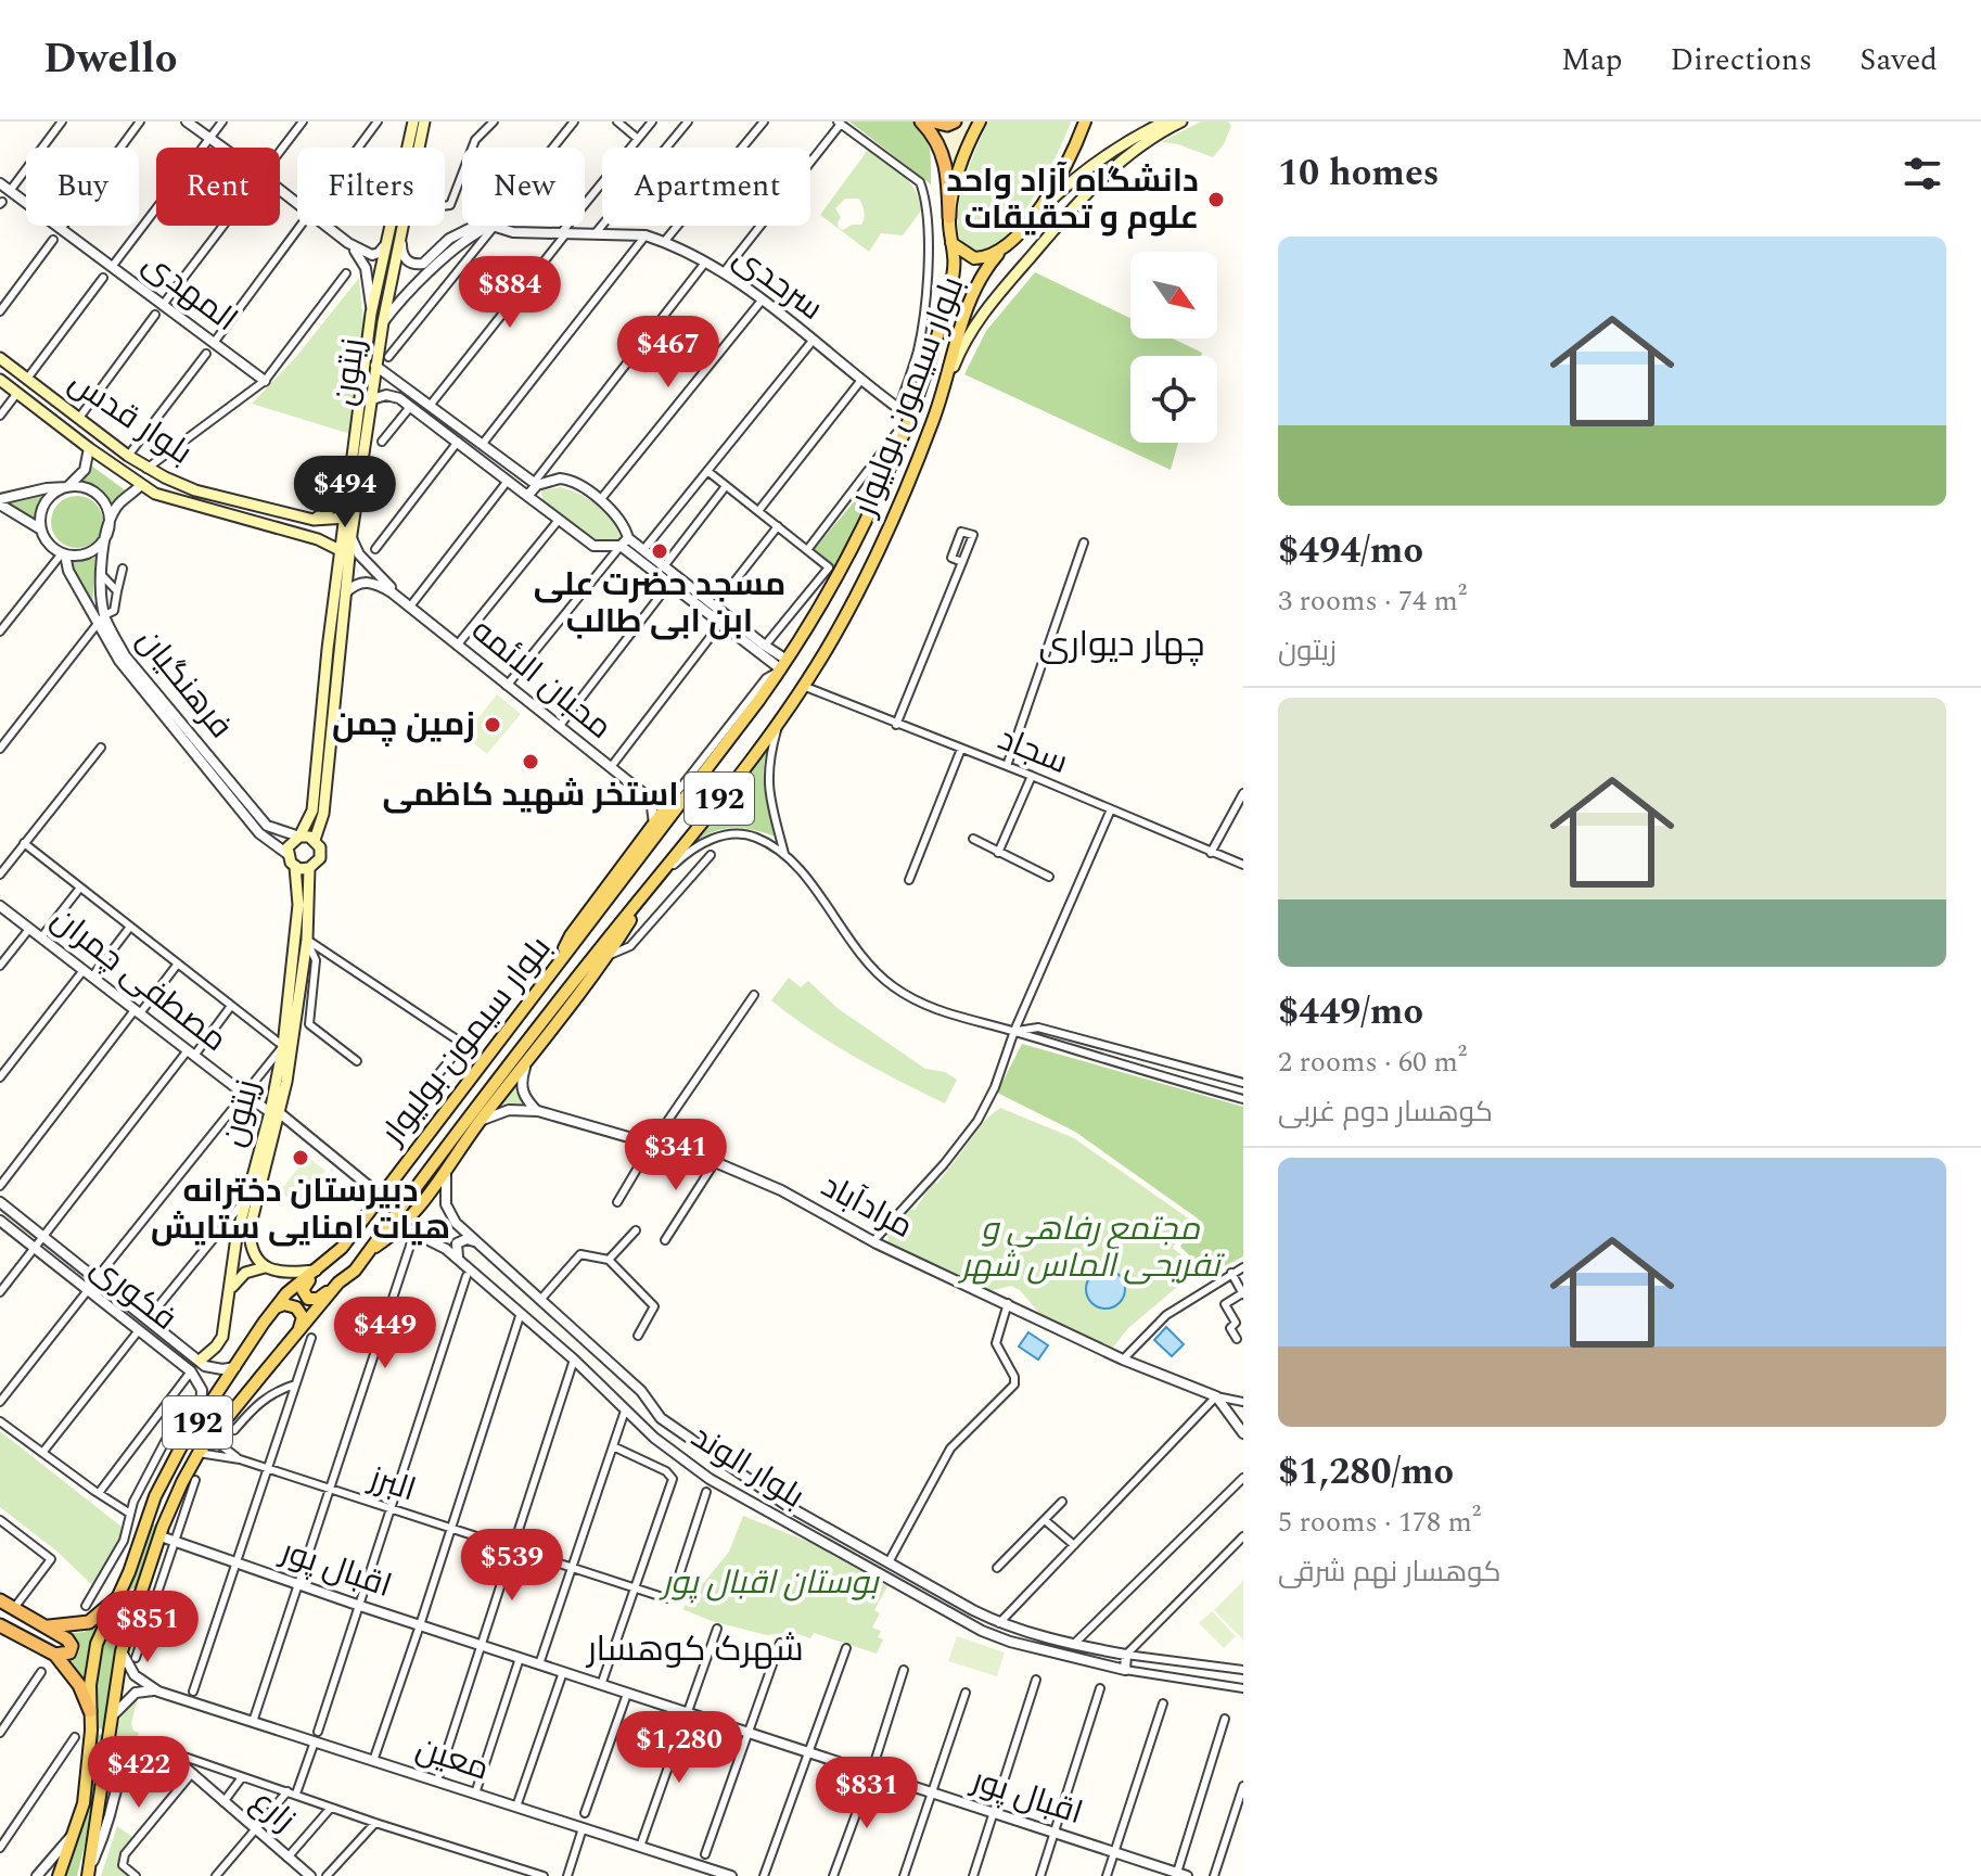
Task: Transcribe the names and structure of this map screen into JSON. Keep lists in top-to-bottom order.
{
  "streets": {
    "main road": [
      "زیتون",
      "بلوار سیمون بولیوار",
      "بلوار قدس",
      "192"
    ],
    "street": [
      "سرحدی",
      "المهدی",
      "محبان الائمه",
      "فرهنگیان",
      "سجاد",
      "مصطفی چمران",
      "مرادآباد",
      "فکوری",
      "بلوار الوند",
      "البرز",
      "اقبال پور",
      "معین",
      "زارع"
    ]
  },
  "crossings": [
    ["سرحدی", "زیتون"],
    ["سرحدی", "بلوار سیمون بولیوار"],
    ["زیتون", "بلوار قدس"],
    ["زیتون", "فرهنگیان"],
    ["زیتون", "مصطفی چمران"],
    ["زیتون", "فکوری"],
    ["بلوار سیمون بولیوار", "سجاد"],
    ["بلوار سیمون بولیوار", "فکوری"],
    ["بلوار سیمون بولیوار", "البرز"],
    ["بلوار سیمون بولیوار", "اقبال پور"],
    ["بلوار سیمون بولیوار", "معین"],
    ["بلوار سیمون بولیوار", "زارع"],
    ["بلوار قدس", "فرهنگیان"]
  ],
  "districts": ["چهار دیواری", "شهرک کوهسار"],
  "parks": ["مجتمع رفاهی و تفریحی الماس شهر", "بوستان اقبال پور"],
  "places": [
    "دانشگاه آزاد واحد علوم و تحقیقات",
    "مسجد حضرت علی ابن ابی طالب",
    "زمین چمن",
    "استخر شهید کاظمی",
    "دبیرستان دخترانه هیات امنایی ستایش"
  ],
  "north": "bottom right",
  "page": {
    "header": "Dwello",
    "nav": ["Map", "Directions", "Saved"],
    "heading": "10 homes",
    "chip": [
      "Buy",
      "Rent",
      "Filters",
      "New",
      "Apartment"
    ],
    "list": [
      {
        "name": "$494/mo",
        "note": "3 rooms · 74 m² · زیتون"
      },
      {
        "name": "$449/mo",
        "note": "2 rooms · 60 m² · کوهسار دوم غربی"
      },
      {
        "name": "$1,280/mo",
        "note": "5 rooms · 178 m² · کوهسار نهم شرقی"
      }
    ],
    "price": [
      "$884",
      "$467",
      "$494",
      "$341",
      "$449",
      "$539",
      "$851",
      "$1,280",
      "$422",
      "$831"
    ]
  }
}
